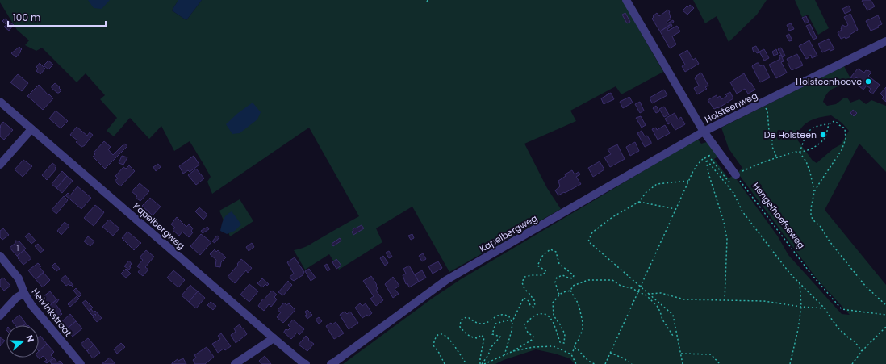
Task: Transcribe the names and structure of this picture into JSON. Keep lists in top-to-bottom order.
{
  "streets": {
    "street": ["Holsteenweg", "Kapelbergweg", "Heivinkstraat"],
    "path": ["Hengelhoefseweg"]
  },
  "crossings": [
    ["Holsteenweg", "Kapelbergweg"]
  ],
  "places": ["Holsteenhoeve", "De Holsteen"],
  "house_numbers": ["1"],
  "scale_bar": "100 m",
  "north": "right"
}
